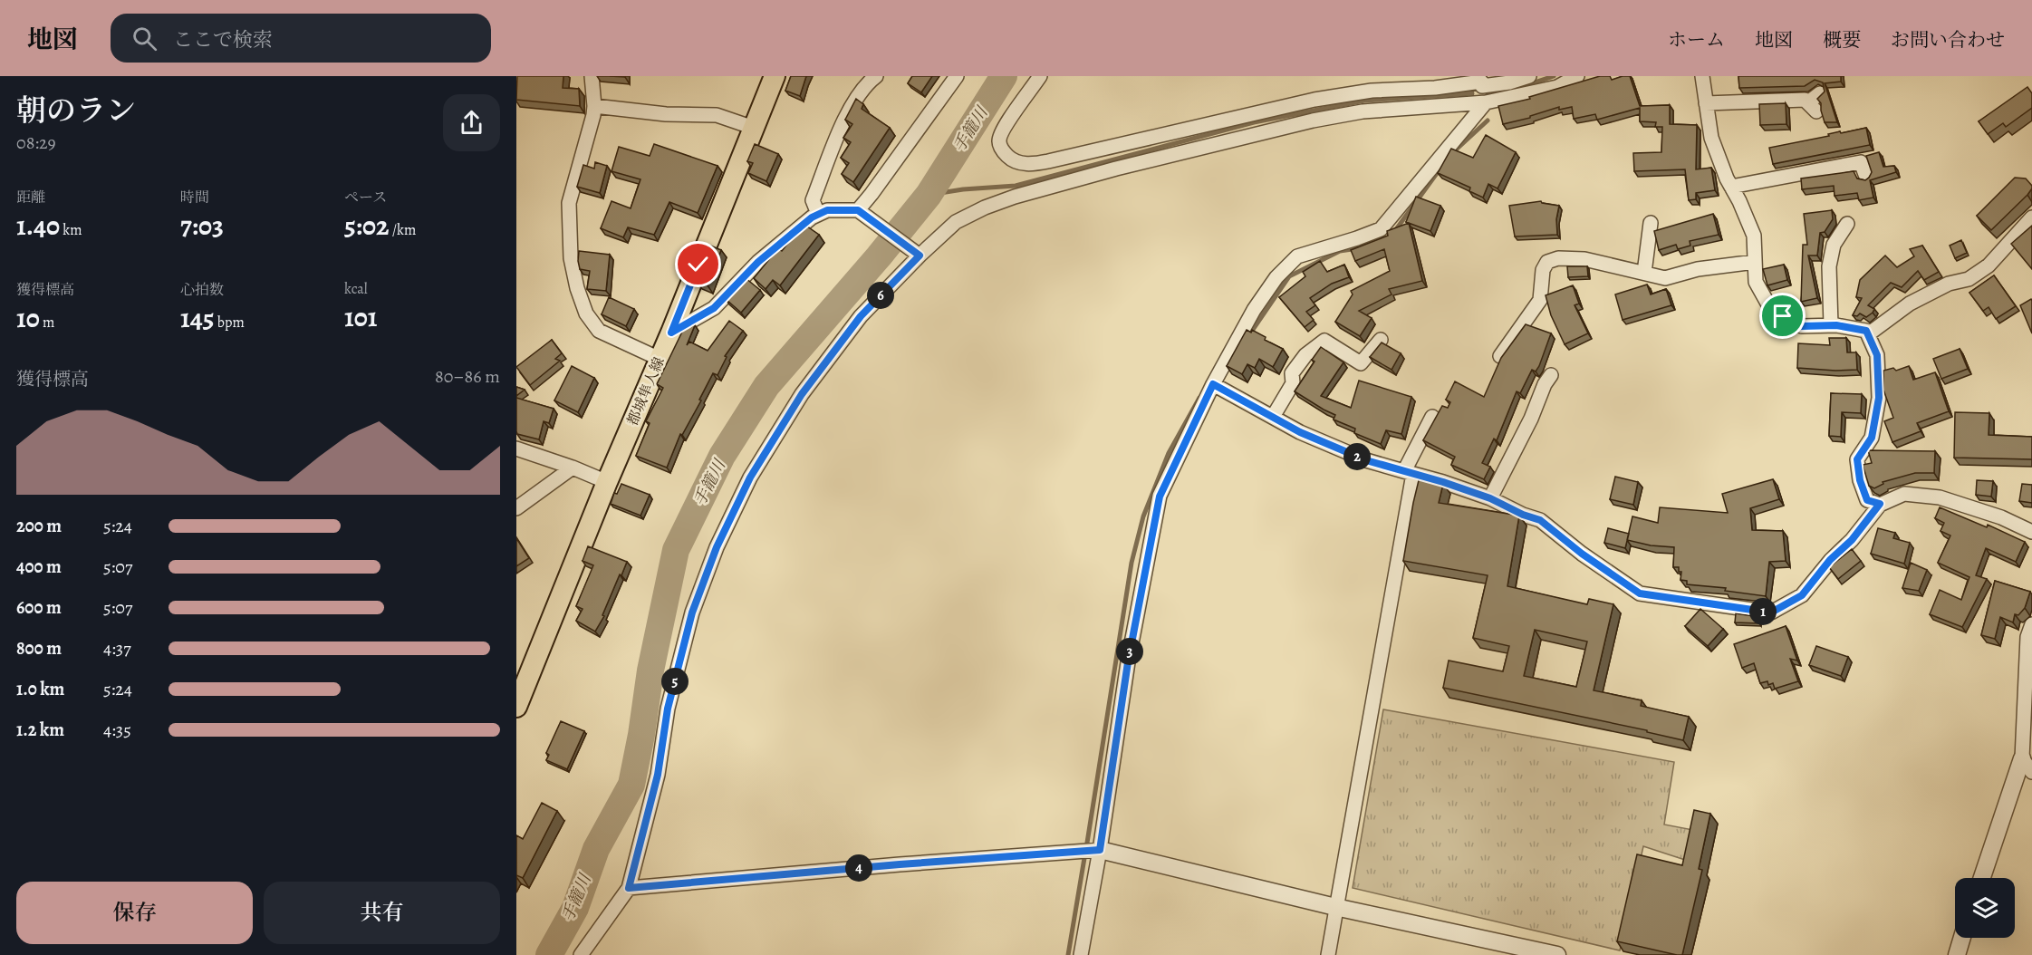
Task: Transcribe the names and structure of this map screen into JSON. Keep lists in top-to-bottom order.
{
  "streets": {
    "main road": ["都城隼人線"]
  },
  "water": ["手籠川"],
  "page": {
    "header": "地図",
    "search": "ここで検索",
    "nav": [
      "ホーム",
      "地図",
      "概要",
      "お問い合わせ"
    ],
    "heading": ["朝のラン", "08:29"],
    "stats": [
      ["距離", "1.40 km"],
      ["時間", "7:03"],
      ["ペース", "5:02 /km"],
      ["獲得標高", "10 m"],
      ["心拍数", "145 bpm"],
      ["kcal", "101"]
    ],
    "pins": [
      "6",
      "2",
      "1",
      "3",
      "5",
      "4"
    ],
    "chart": ["獲得標高", "80–86 m"],
    "list": [
      {
        "name": "200 m",
        "note": "5:24"
      },
      {
        "name": "400 m",
        "note": "5:07"
      },
      {
        "name": "600 m",
        "note": "5:07"
      },
      {
        "name": "800 m",
        "note": "4:37"
      },
      {
        "name": "1.0 km",
        "note": "5:24"
      },
      {
        "name": "1.2 km",
        "note": "4:35"
      }
    ],
    "buttons": ["保存", "共有"]
  }
}
